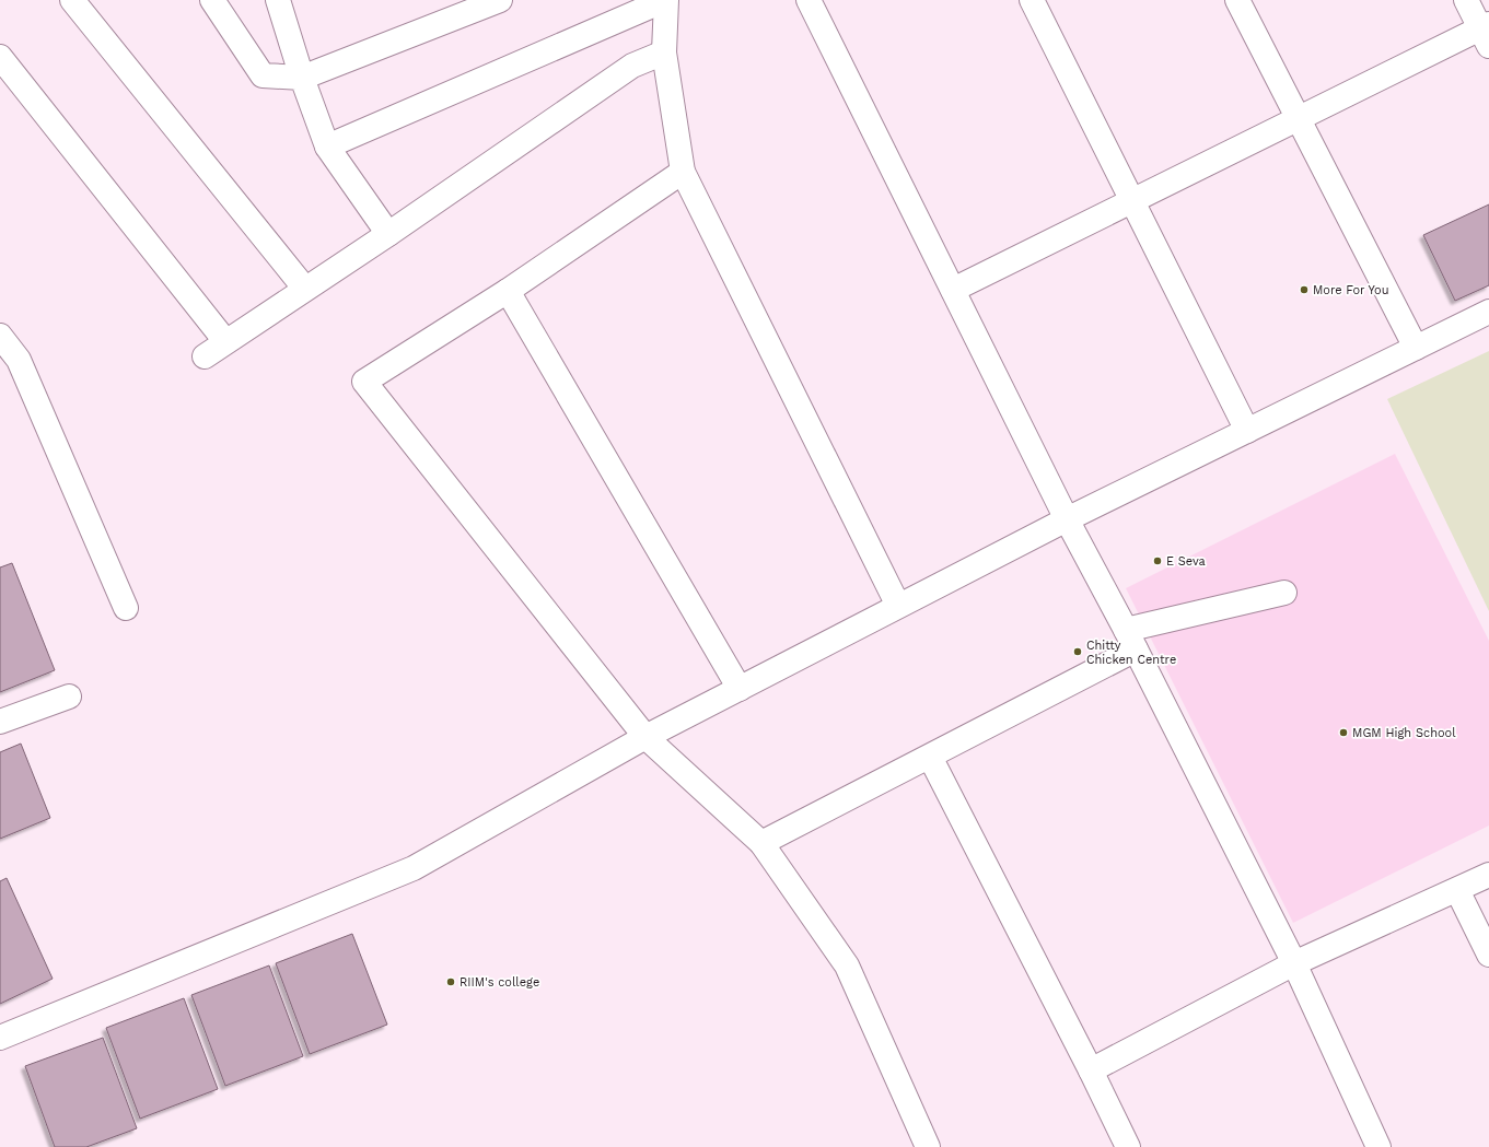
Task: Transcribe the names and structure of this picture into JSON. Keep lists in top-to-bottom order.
{
  "places": [
    "More For You",
    "E Seva",
    "Chitty Chicken Centre",
    "MGM High School",
    "RIIM's college"
  ]
}
